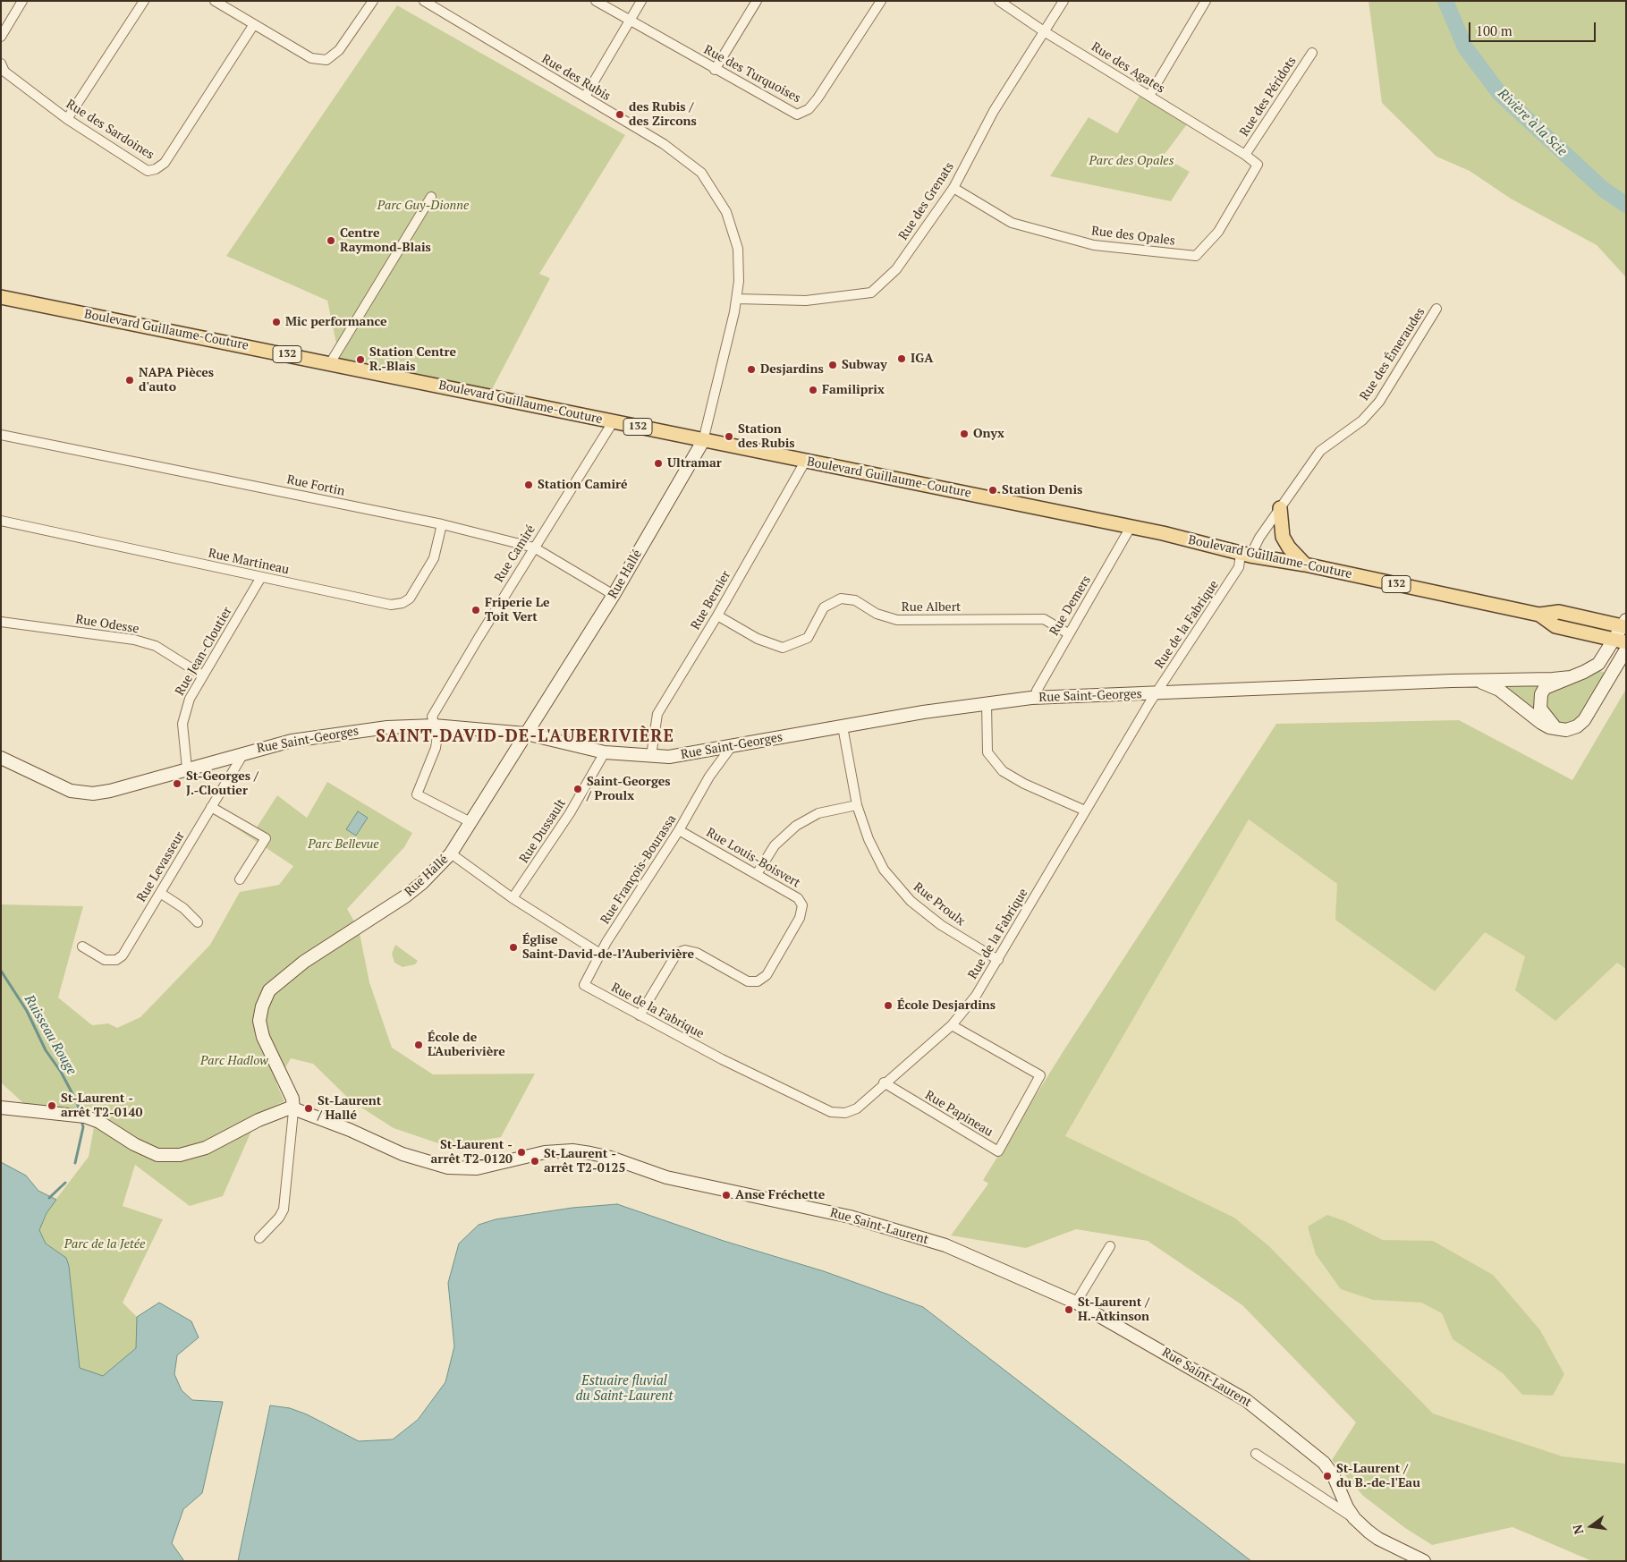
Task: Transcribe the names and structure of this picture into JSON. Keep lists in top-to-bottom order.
{
  "streets": {
    "main road": ["Boulevard Guillaume-Couture", "132"],
    "street": [
      "Rue des Agates",
      "Rue des Turquoises",
      "Rue des Rubis",
      "Rue des Péridots",
      "Rue des Sardoines",
      "Rue des Grenats",
      "Rue des Opales",
      "Rue des Émeraudes",
      "Rue Fortin",
      "Rue Camiré",
      "Rue Martineau",
      "Rue Hallé",
      "Rue Bernier",
      "Rue Demers",
      "Rue Albert",
      "Rue Odesse",
      "Rue de la Fabrique",
      "Rue Jean-Cloutier",
      "Rue Saint-Georges",
      "Rue Dussault",
      "Rue Louis-Boisvert",
      "Rue Levasseur",
      "Rue François-Bourassa",
      "Rue Proulx",
      "Rue Papineau",
      "Rue Saint-Laurent"
    ]
  },
  "crossings": [
    ["Rue des Agates", "Rue des Péridots"],
    ["Rue des Agates", "Rue des Grenats"],
    ["Rue des Agates", "Rue des Opales"],
    ["Rue des Rubis", "Rue des Grenats"],
    ["Rue des Rubis", "Boulevard Guillaume-Couture"],
    ["Rue des Rubis", "Rue Hallé"],
    ["Rue des Péridots", "Rue des Opales"],
    ["Rue des Grenats", "Rue des Opales"],
    ["Boulevard Guillaume-Couture", "Rue des Émeraudes"],
    ["Boulevard Guillaume-Couture", "Rue Camiré"],
    ["Boulevard Guillaume-Couture", "Rue Hallé"],
    ["Boulevard Guillaume-Couture", "Rue Bernier"],
    ["Boulevard Guillaume-Couture", "Rue Demers"],
    ["Boulevard Guillaume-Couture", "Rue de la Fabrique"],
    ["Boulevard Guillaume-Couture", "Rue Saint-Georges"],
    ["Rue des Émeraudes", "Rue de la Fabrique"],
    ["Rue Fortin", "Rue Camiré"],
    ["Rue Fortin", "Rue Martineau"],
    ["Rue Fortin", "Rue Hallé"],
    ["Rue Camiré", "Rue Hallé"],
    ["Rue Camiré", "Rue Saint-Georges"],
    ["Rue Martineau", "Rue Jean-Cloutier"],
    ["Rue Hallé", "Rue Saint-Georges"],
    ["Rue Hallé", "Rue Saint-Laurent"],
    ["Rue Bernier", "Rue Albert"],
    ["Rue Bernier", "Rue Saint-Georges"],
    ["Rue Demers", "Rue Albert"],
    ["Rue Demers", "Rue Saint-Georges"],
    ["Rue Odesse", "Rue Jean-Cloutier"],
    ["Rue de la Fabrique", "Rue Saint-Georges"],
    ["Rue de la Fabrique", "Rue Louis-Boisvert"],
    ["Rue de la Fabrique", "Rue François-Bourassa"],
    ["Rue de la Fabrique", "Rue Proulx"],
    ["Rue de la Fabrique", "Rue Papineau"],
    ["Rue Jean-Cloutier", "Rue Saint-Georges"],
    ["Rue Saint-Georges", "Rue Dussault"],
    ["Rue Saint-Georges", "Rue Levasseur"],
    ["Rue Saint-Georges", "Rue François-Bourassa"],
    ["Rue Saint-Georges", "Rue Proulx"],
    ["Rue Louis-Boisvert", "Rue François-Bourassa"]
  ],
  "districts": ["SAINT-DAVID-DE-L'AUBERIVIÈRE"],
  "water": ["Rivière à la Scie", "Ruisseau Rouge", "Estuaire fluvial du Saint-Laurent"],
  "parks": [
    "Parc des Opales",
    "Parc Guy-Dionne",
    "Parc Bellevue",
    "Parc Hadlow",
    "Parc de la Jetée"
  ],
  "places": [
    "des Rubis / des Zircons",
    "Centre Raymond-Blais",
    "Mic performance",
    "IGA",
    "Station Centre R.-Blais",
    "Subway",
    "Desjardins",
    "NAPA Pièces d'auto",
    "Familiprix",
    "Onyx",
    "Station des Rubis",
    "Ultramar",
    "Station Camiré",
    "Station Denis",
    "Friperie Le Toit Vert",
    "St-Georges / J.-Cloutier",
    "Saint-Georges / Proulx",
    "Église Saint-David-de-l’Auberivière",
    "École Desjardins",
    "École de L'Auberivière",
    "St-Laurent - arrêt T2-0140",
    "St-Laurent / Hallé",
    "St-Laurent - arrêt T2-0120",
    "St-Laurent - arrêt T2-0125",
    "Anse Fréchette",
    "St-Laurent / H.-Atkinson",
    "St-Laurent / du B.-de-l'Eau"
  ],
  "scale_bar": "100 m",
  "north": "left"
}
